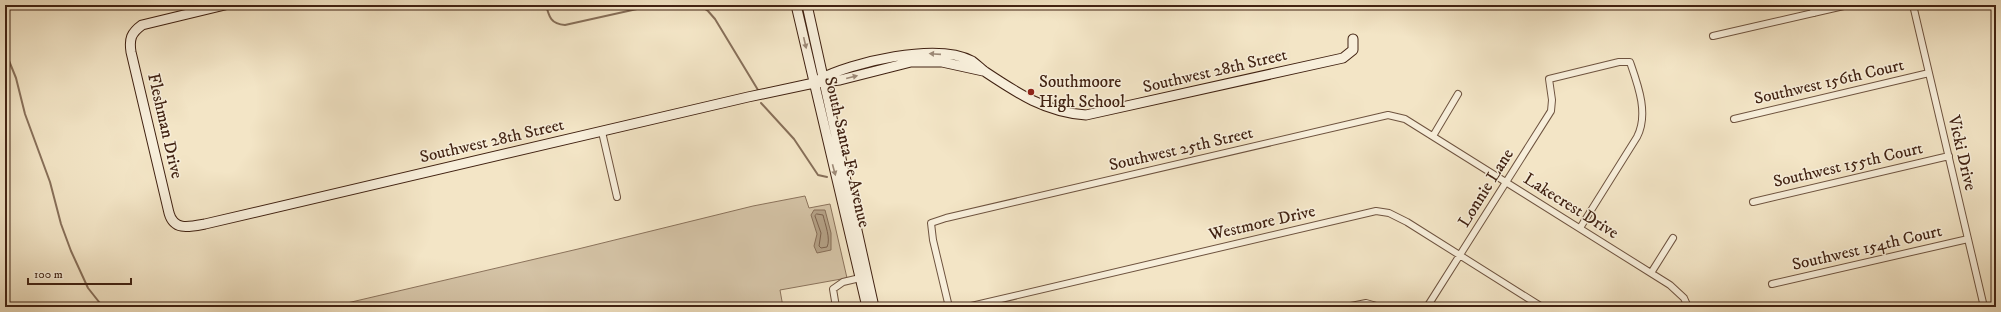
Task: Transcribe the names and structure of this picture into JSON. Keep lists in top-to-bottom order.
{
  "streets": {
    "street": [
      "Southwest 28th Street",
      "Southwest 156th Court",
      "Fleshman Drive",
      "Southwest 25th Street",
      "South Santa Fe Avenue",
      "Vicki Drive",
      "Southwest 155th Court",
      "Lonnie Lane",
      "Lakecrest Drive",
      "Westmore Drive",
      "Southwest 154th Court"
    ]
  },
  "crossings": [
    ["Southwest 28th Street", "Fleshman Drive"],
    ["Southwest 28th Street", "South Santa Fe Avenue"],
    ["Southwest 156th Court", "Vicki Drive"],
    ["Southwest 25th Street", "Lakecrest Drive"],
    ["Vicki Drive", "Southwest 155th Court"],
    ["Vicki Drive", "Southwest 154th Court"],
    ["Lonnie Lane", "Lakecrest Drive"],
    ["Lonnie Lane", "Westmore Drive"]
  ],
  "places": ["Southmoore High School"],
  "scale_bar": "100 m"
}
